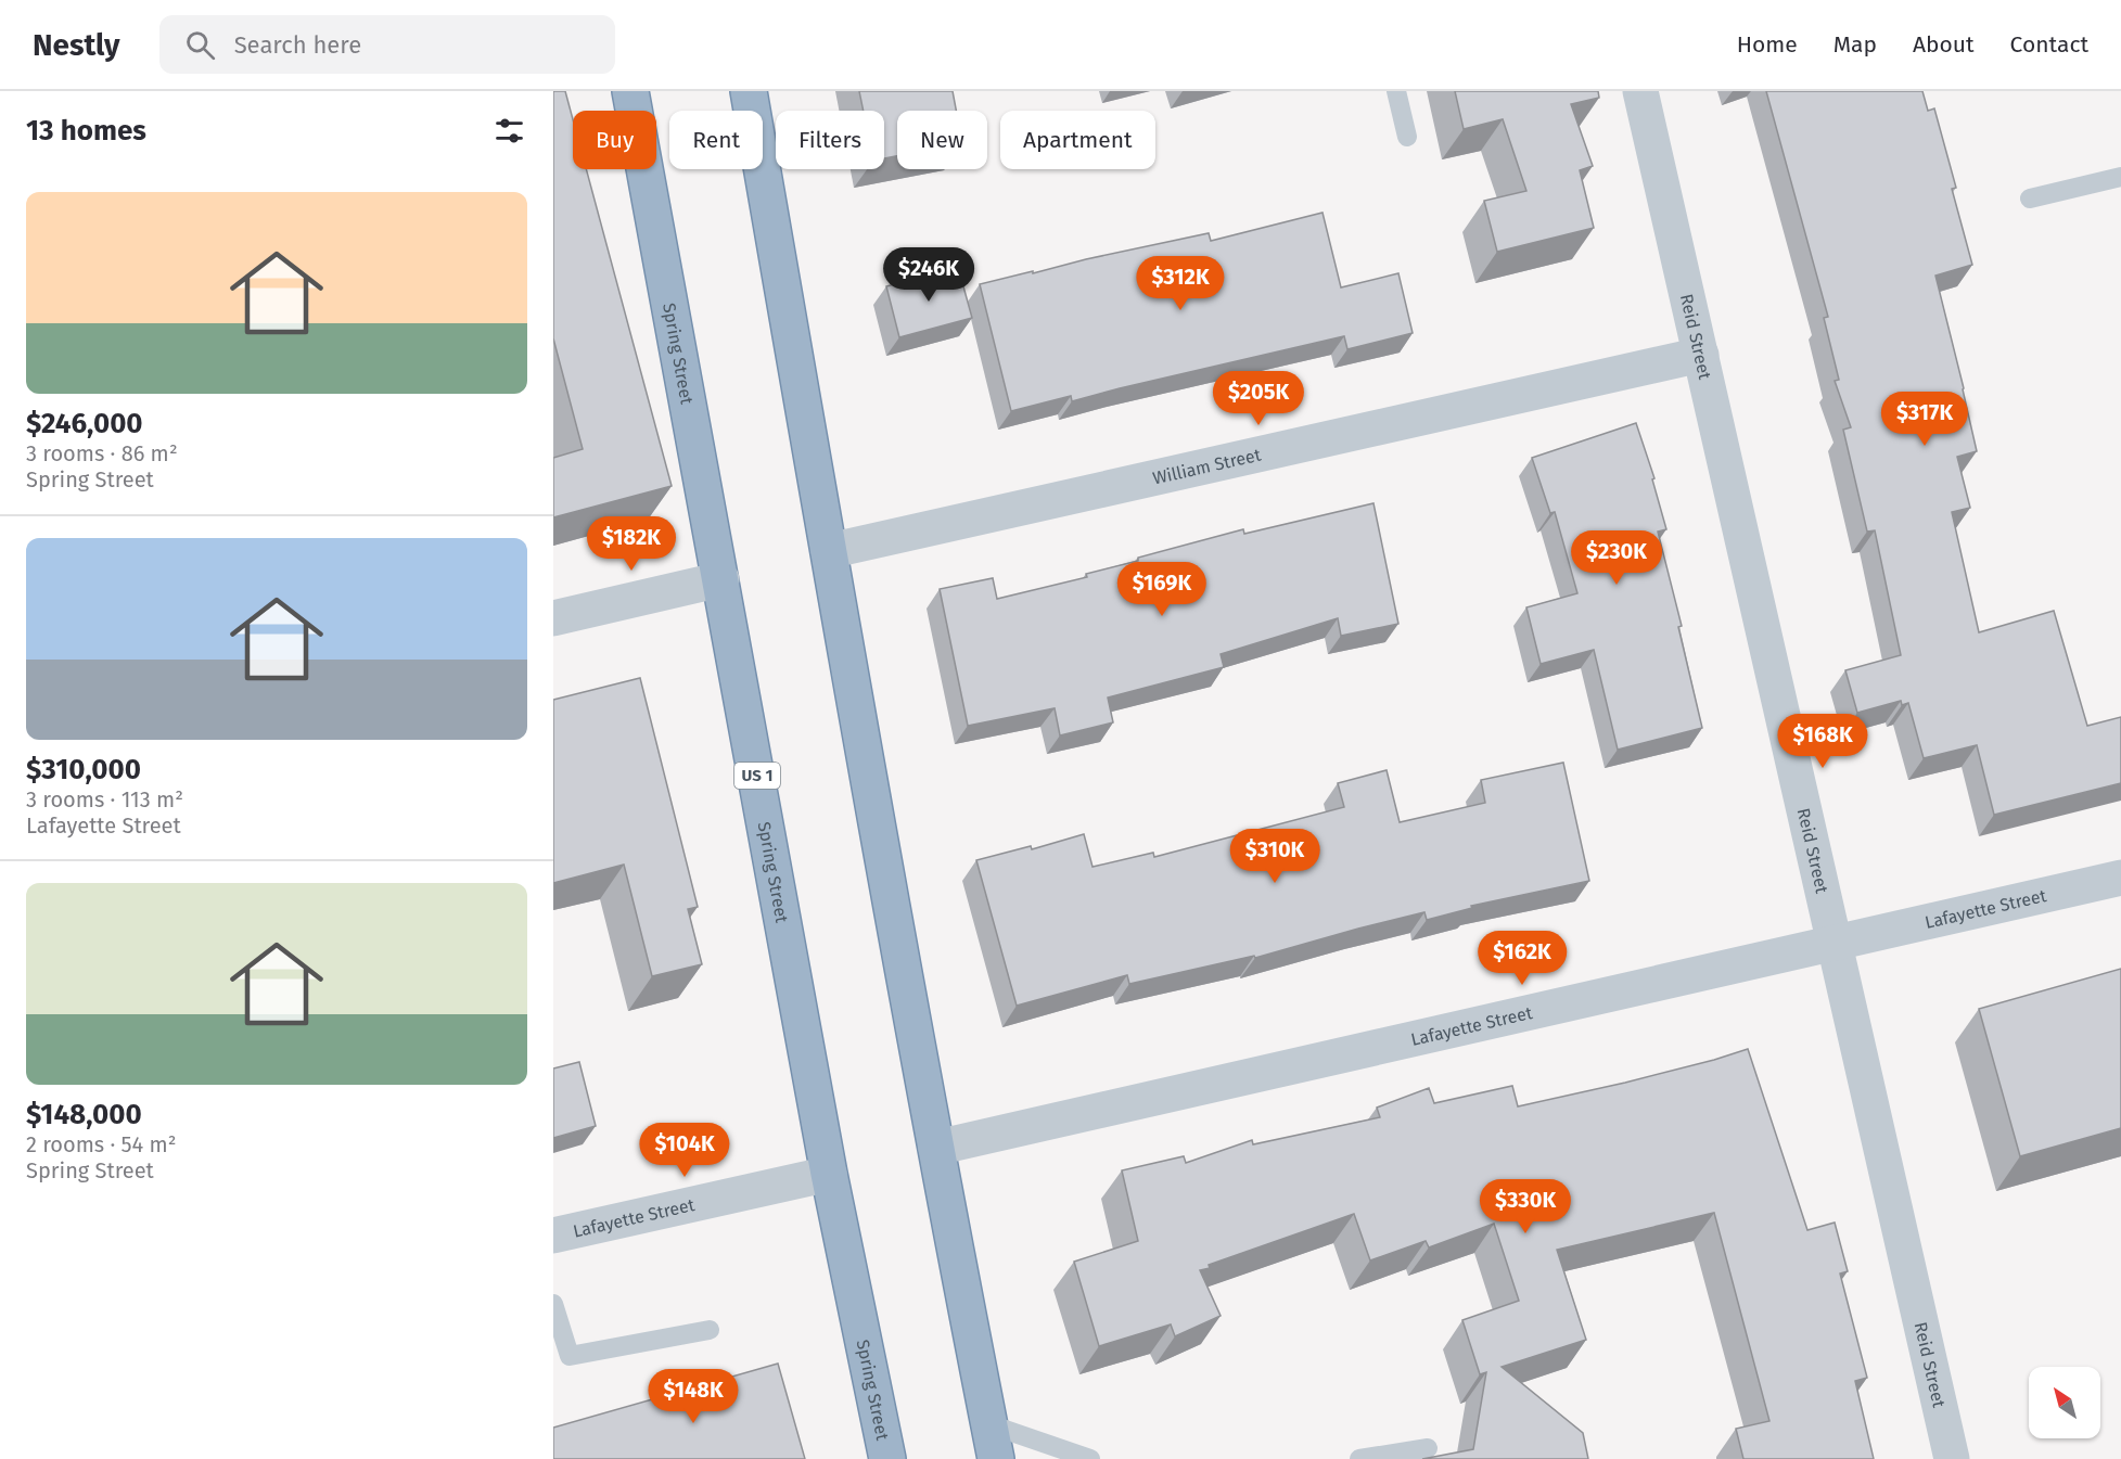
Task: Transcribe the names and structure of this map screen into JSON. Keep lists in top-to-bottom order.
{
  "streets": {
    "highway": ["Spring Street", "US 1"],
    "street": ["Reid Street", "William Street", "Lafayette Street"]
  },
  "crossings": [
    ["Reid Street", "William Street"],
    ["Reid Street", "Lafayette Street"],
    ["Spring Street", "Lafayette Street"]
  ],
  "north": "top left",
  "page": {
    "header": "Nestly",
    "search": "Search here",
    "nav": [
      "Home",
      "Map",
      "About",
      "Contact"
    ],
    "heading": "13 homes",
    "chip": [
      "Buy",
      "Rent",
      "Filters",
      "New",
      "Apartment"
    ],
    "list": [
      {
        "name": "$246,000",
        "note": "3 rooms · 86 m² · Spring Street"
      },
      {
        "name": "$310,000",
        "note": "3 rooms · 113 m² · Lafayette Street"
      },
      {
        "name": "$148,000",
        "note": "2 rooms · 54 m² · Spring Street"
      }
    ],
    "price": [
      "$246K",
      "$312K",
      "$205K",
      "$317K",
      "$182K",
      "$230K",
      "$169K",
      "$168K",
      "$310K",
      "$162K",
      "$104K",
      "$330K",
      "$148K"
    ]
  }
}
